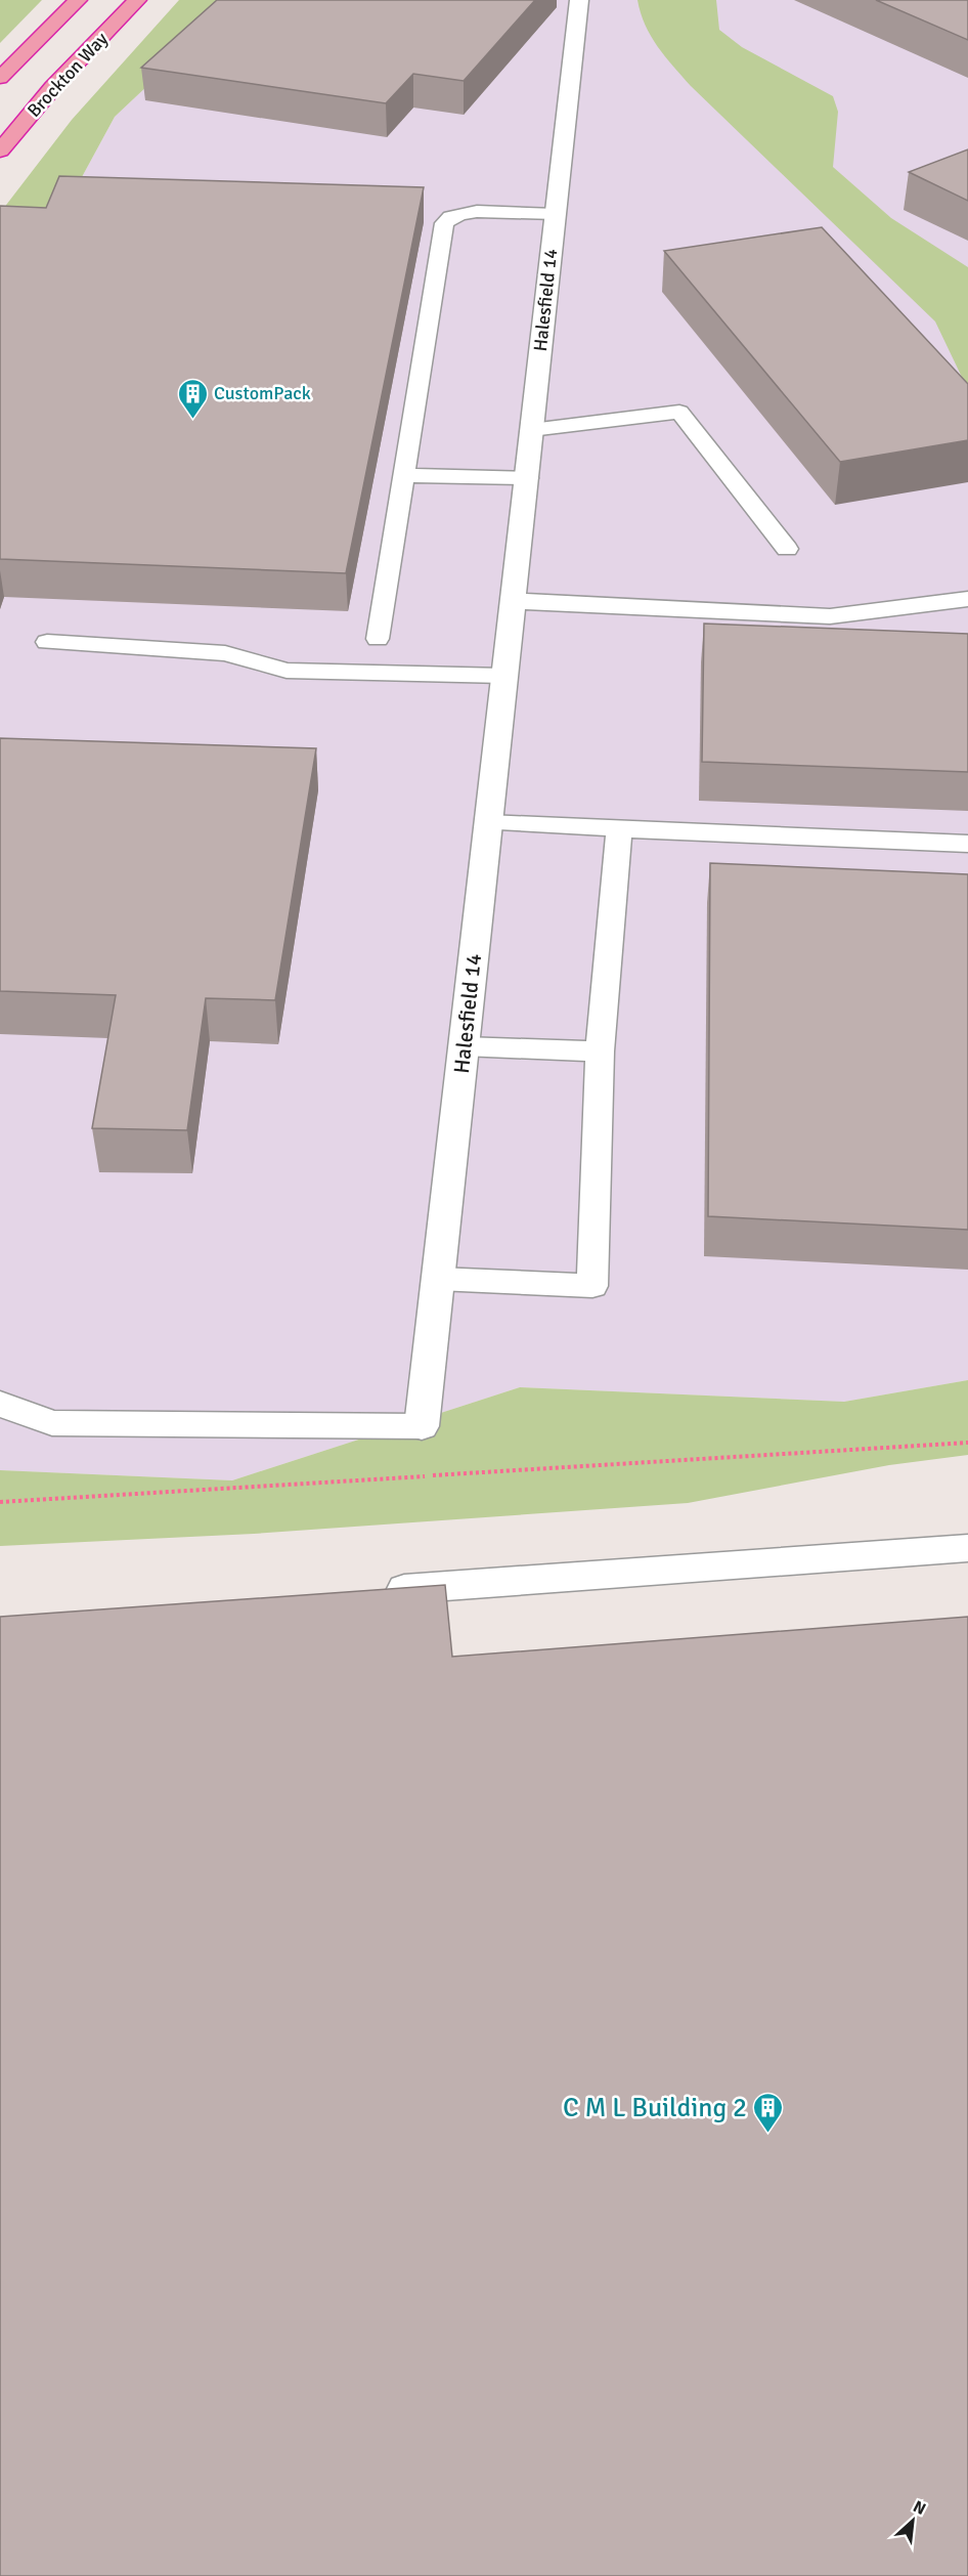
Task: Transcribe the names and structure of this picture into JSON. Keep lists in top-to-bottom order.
{
  "streets": {
    "highway": ["Brockton Way"],
    "street": ["Halesfield 14"]
  },
  "places": {
    "building": ["CustomPack", "C M L Building 2"]
  },
  "north": "top right"
}
